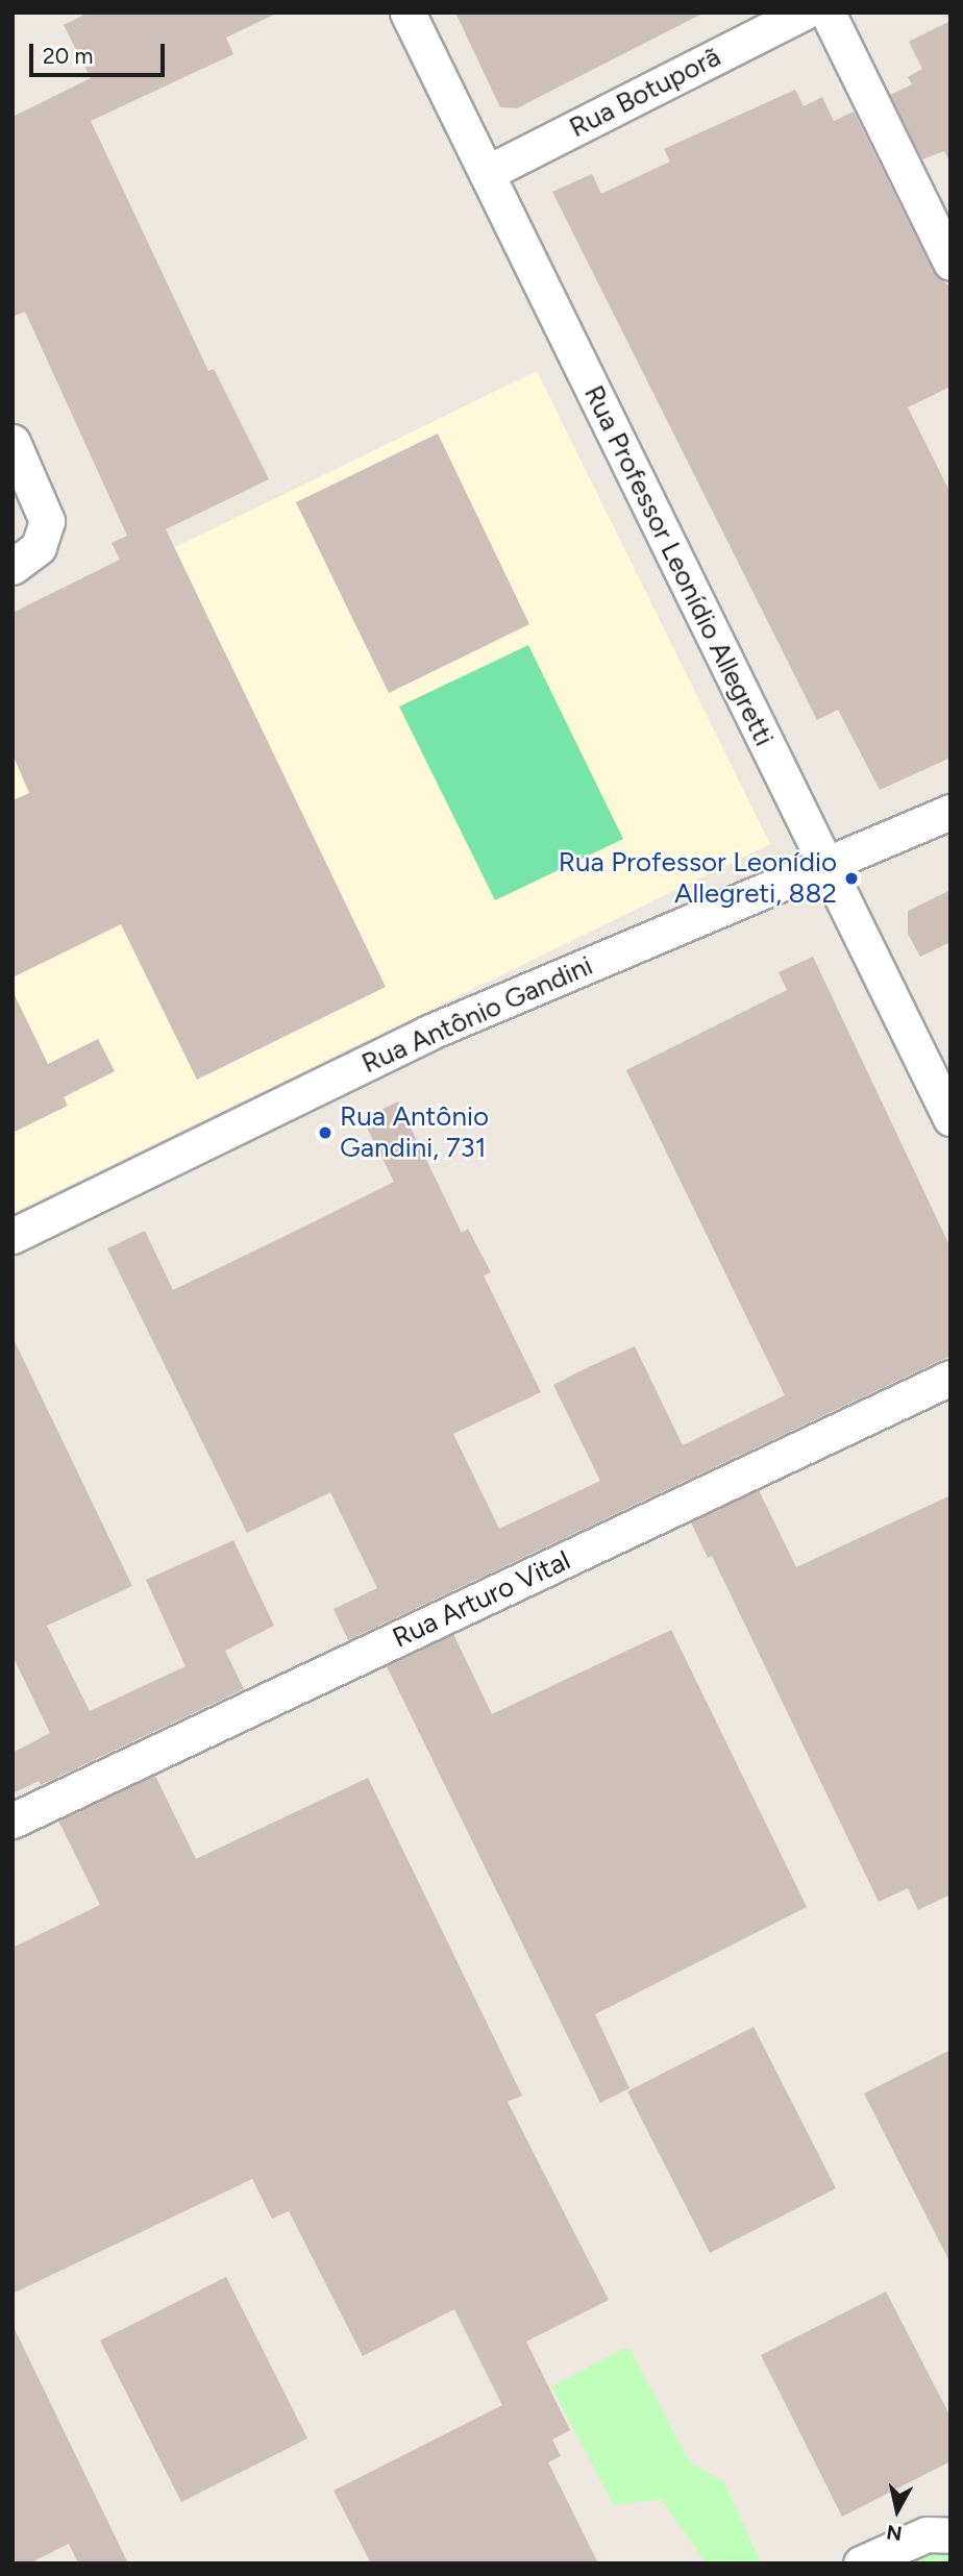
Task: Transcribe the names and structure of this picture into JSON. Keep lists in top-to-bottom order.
{
  "streets": {
    "street": [
      "Rua Botuporã",
      "Rua Professor Leonídio Allegretti",
      "Rua Antônio Gandini",
      "Rua Arturo Vital"
    ]
  },
  "crossings": [
    ["Rua Botuporã", "Rua Professor Leonídio Allegretti"],
    ["Rua Professor Leonídio Allegretti", "Rua Antônio Gandini"]
  ],
  "places": ["Rua Professor Leonídio Allegreti, 882", "Rua Antônio Gandini, 731"],
  "scale_bar": "20 m",
  "north": "bottom"
}
